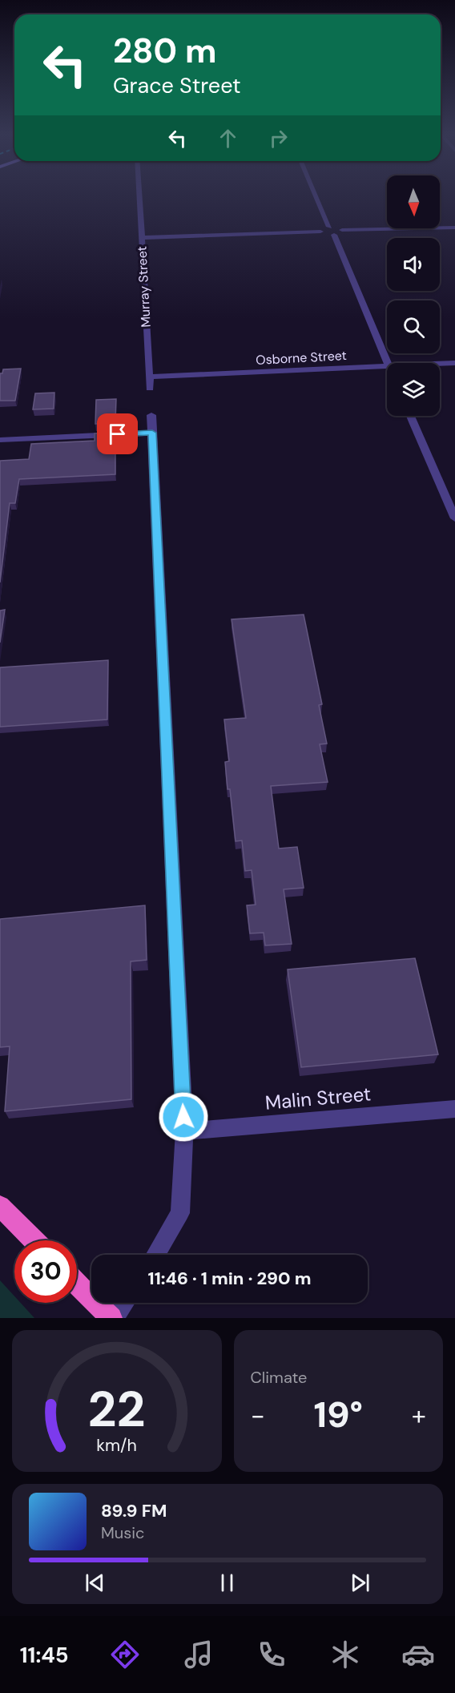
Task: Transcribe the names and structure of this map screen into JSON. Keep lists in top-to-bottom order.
{
  "streets": {
    "street": ["Murray Street", "Osborne Street", "Malin Street"]
  },
  "crossings": [
    ["Murray Street", "Osborne Street"]
  ],
  "north": "bottom",
  "page": {
    "turn": ["280 m", "Grace Street"],
    "limit": "30",
    "trip": "11:46 · 1 min · 290 m",
    "tile": "Climate",
    "heat": ["−", "19°", "+"],
    "song": ["89.9 FM", "Music"],
    "tabs": "11:45",
    "gauge": ["22", "km/h"]
  }
}
